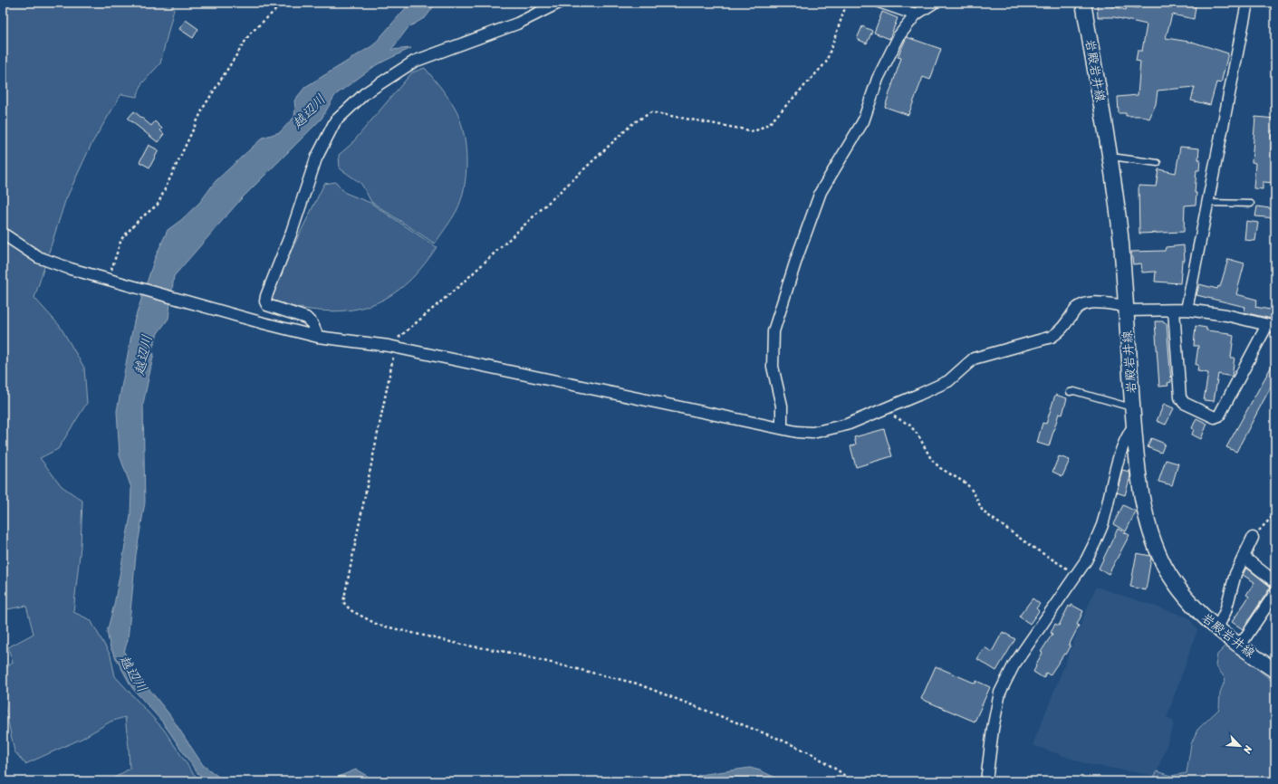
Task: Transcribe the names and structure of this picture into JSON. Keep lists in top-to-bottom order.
{
  "streets": {
    "main road": ["岩殿岩井線"]
  },
  "water": ["越辺川"],
  "north": "bottom right"
}
